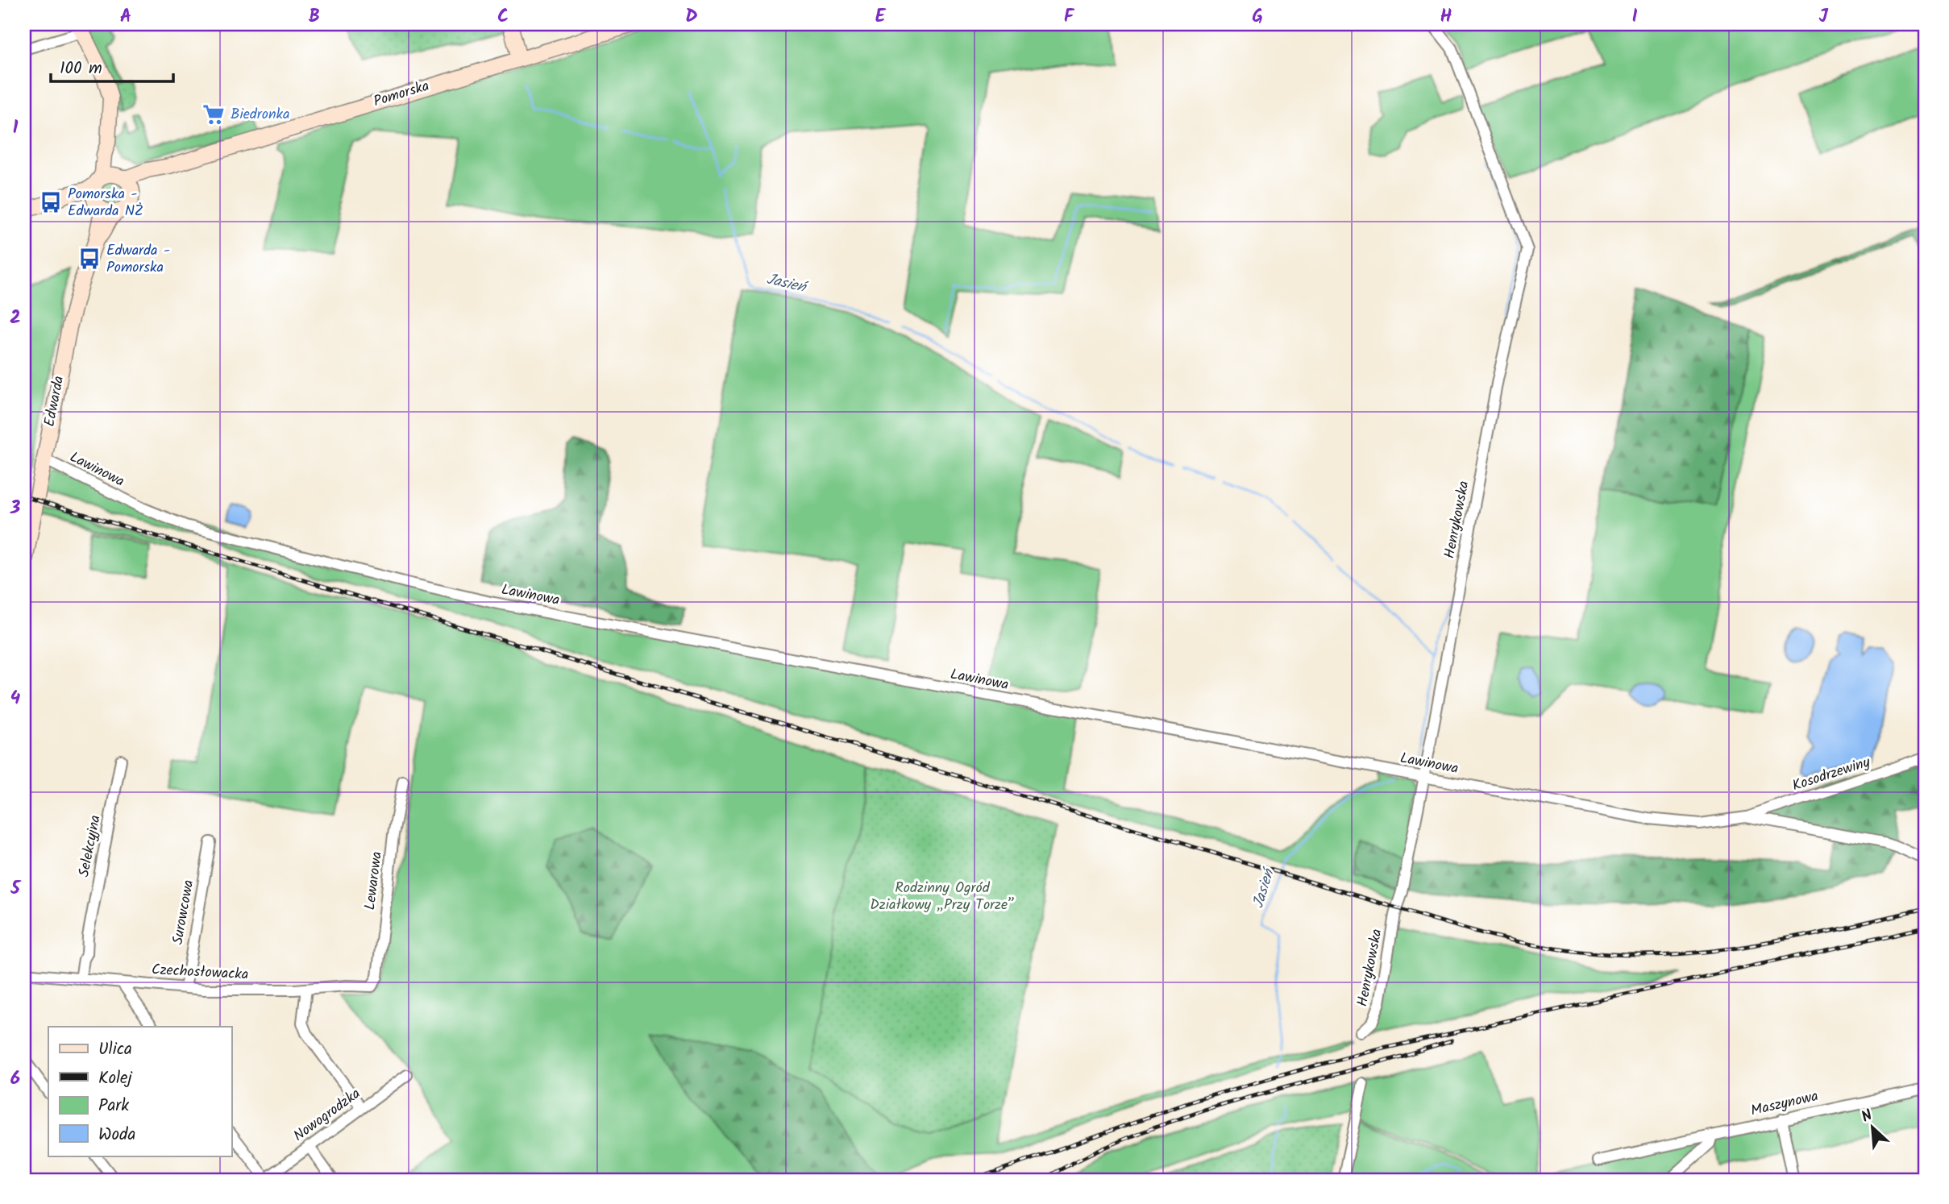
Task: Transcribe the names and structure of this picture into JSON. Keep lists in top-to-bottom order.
{
  "streets": {
    "street": [
      "Pomorska",
      "Edwarda",
      "Lawinowa",
      "Henrykowska",
      "Kosodrzewiny",
      "Selekcyjna",
      "Lewarowa",
      "Surowcowa",
      "Czechosłowacka",
      "Maszynowa",
      "Nowogrodzka"
    ]
  },
  "crossings": [
    ["Pomorska", "Edwarda"],
    ["Edwarda", "Lawinowa"],
    ["Lawinowa", "Henrykowska"],
    ["Lawinowa", "Kosodrzewiny"],
    ["Selekcyjna", "Czechosłowacka"],
    ["Lewarowa", "Czechosłowacka"],
    ["Surowcowa", "Czechosłowacka"]
  ],
  "water": ["Jasień"],
  "parks": ["Rodzinny Ogród Działkowy „Przy Torze”"],
  "places": {
    "supermarket": ["Biedronka"],
    "bus stop": ["Pomorska - Edwarda NŻ", "Edwarda - Pomorska"]
  },
  "legend": [
    "Ulica",
    "Kolej",
    "Park",
    "Woda"
  ],
  "scale_bar": "100 m",
  "north": "top left",
  "grid": {
    "columns": [
      "A",
      "B",
      "C",
      "D",
      "E",
      "F",
      "G",
      "H",
      "I",
      "J"
    ],
    "rows": [
      "1",
      "2",
      "3",
      "4",
      "5",
      "6"
    ]
  }
}
